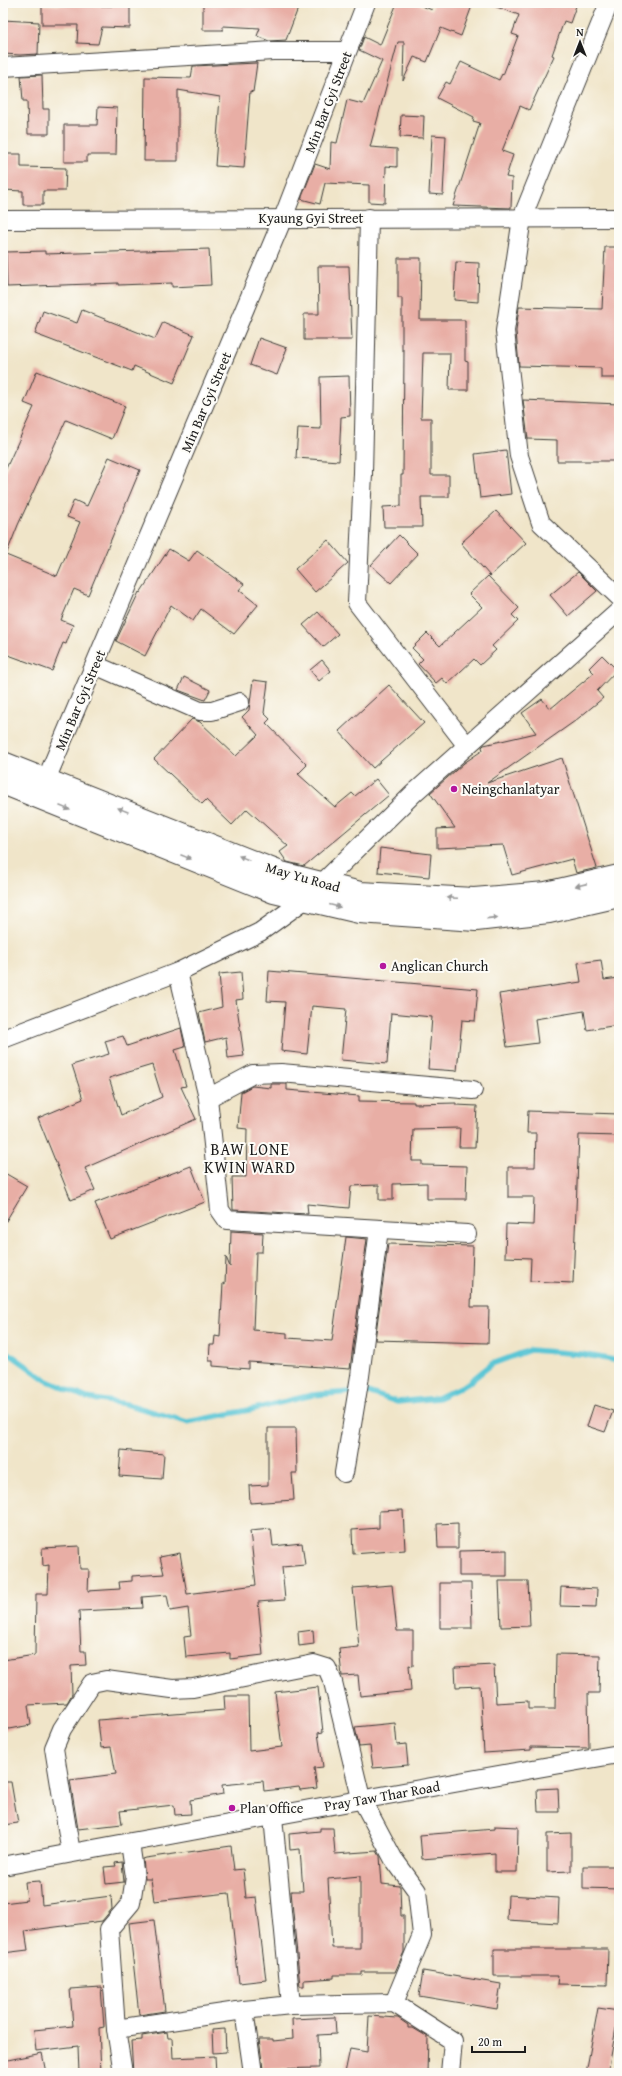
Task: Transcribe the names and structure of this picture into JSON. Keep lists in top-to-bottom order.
{
  "streets": {
    "main road": ["May Yu Road"],
    "street": ["Min Bar Gyi Street", "Kyaung Gyi Street", "Pray Taw Thar Road"]
  },
  "crossings": [
    ["Min Bar Gyi Street", "Kyaung Gyi Street"],
    ["Min Bar Gyi Street", "May Yu Road"]
  ],
  "districts": ["BAW LONE KWIN WARD"],
  "places": ["Neingchanlatyar", "Anglican Church", "Plan Office"],
  "scale_bar": "20 m",
  "north": "top"
}
